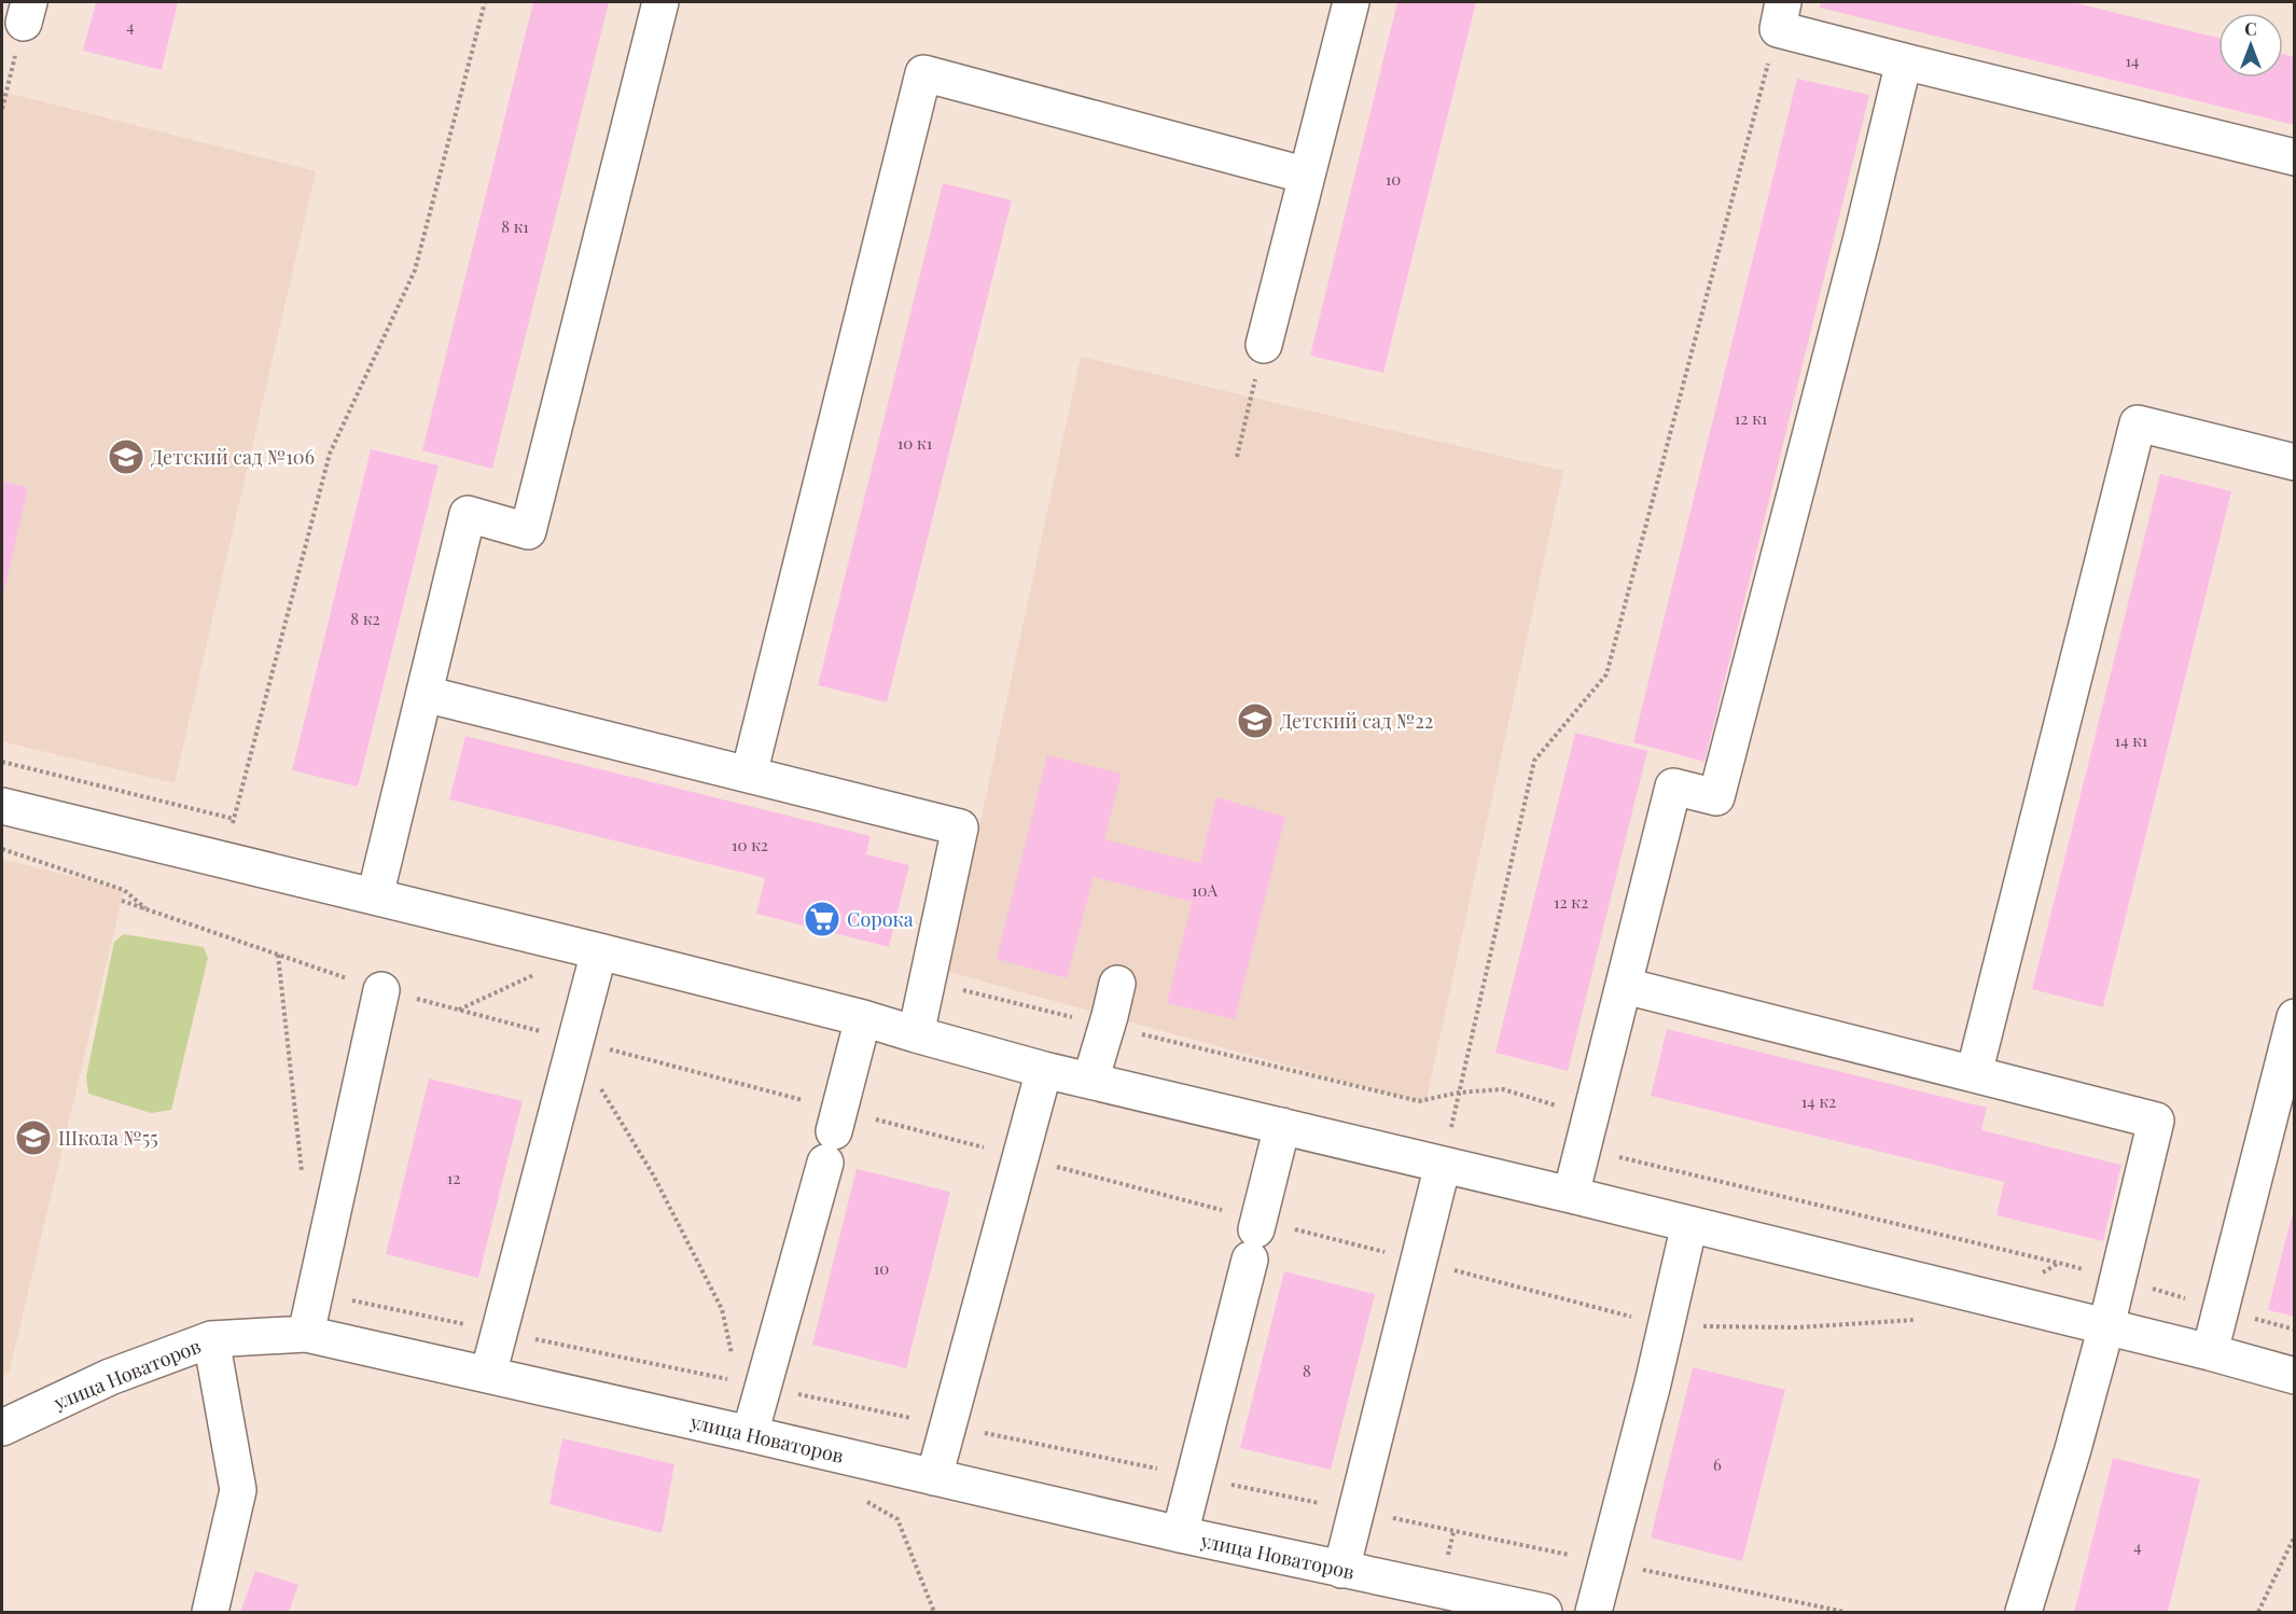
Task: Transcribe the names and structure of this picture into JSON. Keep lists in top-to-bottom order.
{
  "streets": {
    "street": ["улица Новаторов"]
  },
  "places": {
    "school or university": ["Детский сад №106", "Детский сад №22", "Школа №55"],
    "supermarket": ["Сорока"]
  },
  "house_numbers": [
    "4",
    "14",
    "10",
    "8 к1",
    "12 к1",
    "10 к1",
    "8 к2",
    "14 к1",
    "10 к2",
    "10А",
    "12 к2",
    "14 к2",
    "12",
    "10",
    "8",
    "6",
    "4"
  ],
  "north": "top"
}
